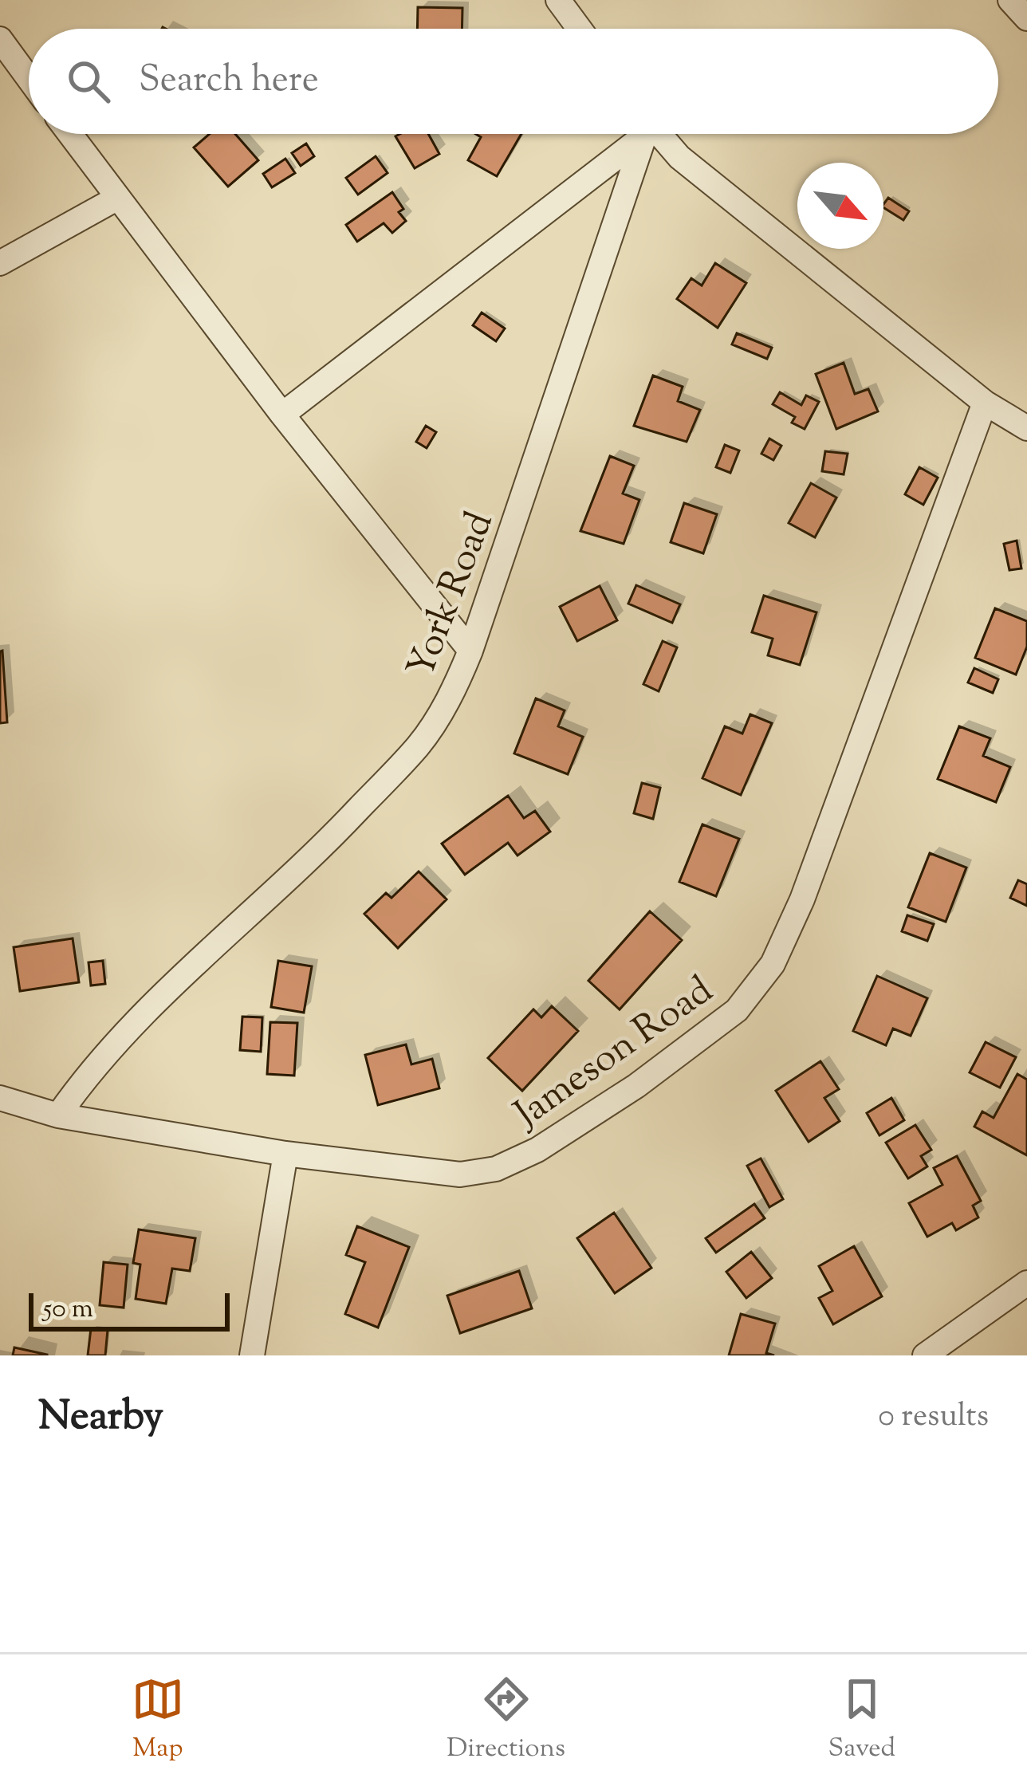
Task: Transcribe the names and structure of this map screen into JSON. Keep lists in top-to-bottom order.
{
  "streets": {
    "street": ["York Road", "Jameson Road"]
  },
  "crossings": [
    ["York Road", "Jameson Road"]
  ],
  "scale_bar": "50 m",
  "north": "bottom right",
  "page": {
    "search": "Search here",
    "scale": "50 m",
    "heading": ["Nearby", "0 results"],
    "nav": ["Map", "Directions", "Saved"]
  }
}
